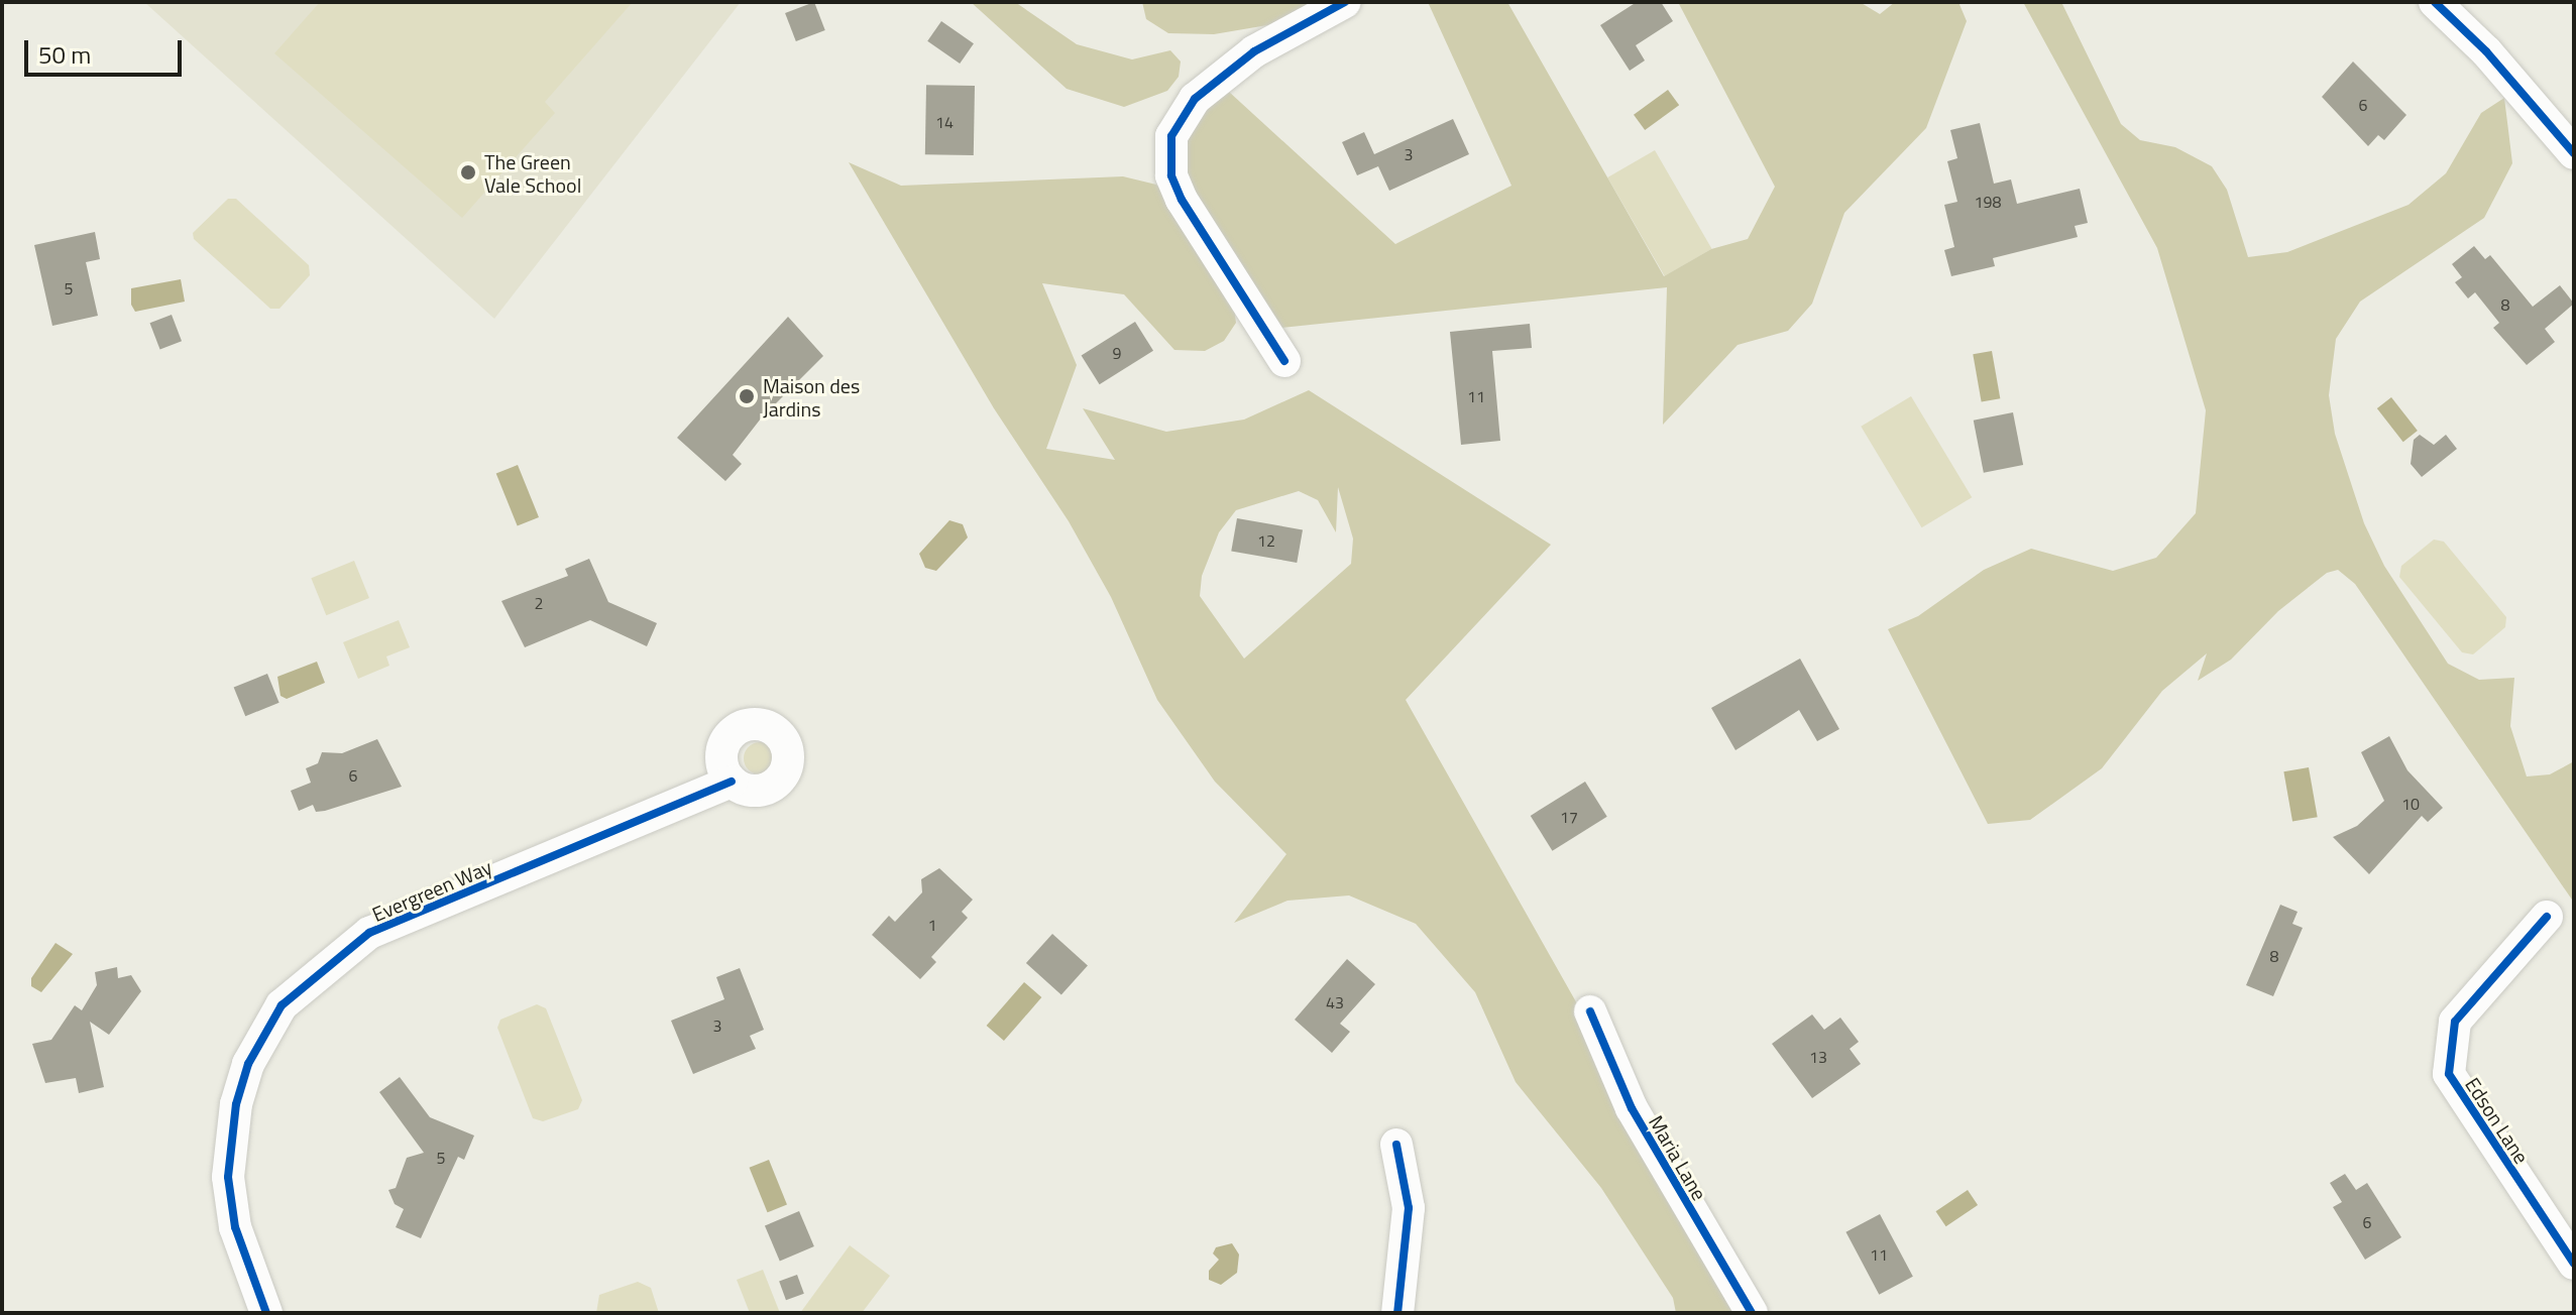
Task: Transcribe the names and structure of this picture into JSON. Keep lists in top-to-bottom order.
{
  "streets": {
    "street": ["Evergreen Way", "Edson Lane", "Maria Lane"]
  },
  "places": ["The Green Vale School", "Maison des Jardins"],
  "house_numbers": [
    "6",
    "14",
    "3",
    "198",
    "5",
    "8",
    "9",
    "11",
    "12",
    "2",
    "6",
    "10",
    "17",
    "1",
    "8",
    "43",
    "3",
    "13",
    "5",
    "6",
    "11"
  ],
  "scale_bar": "50 m"
}
